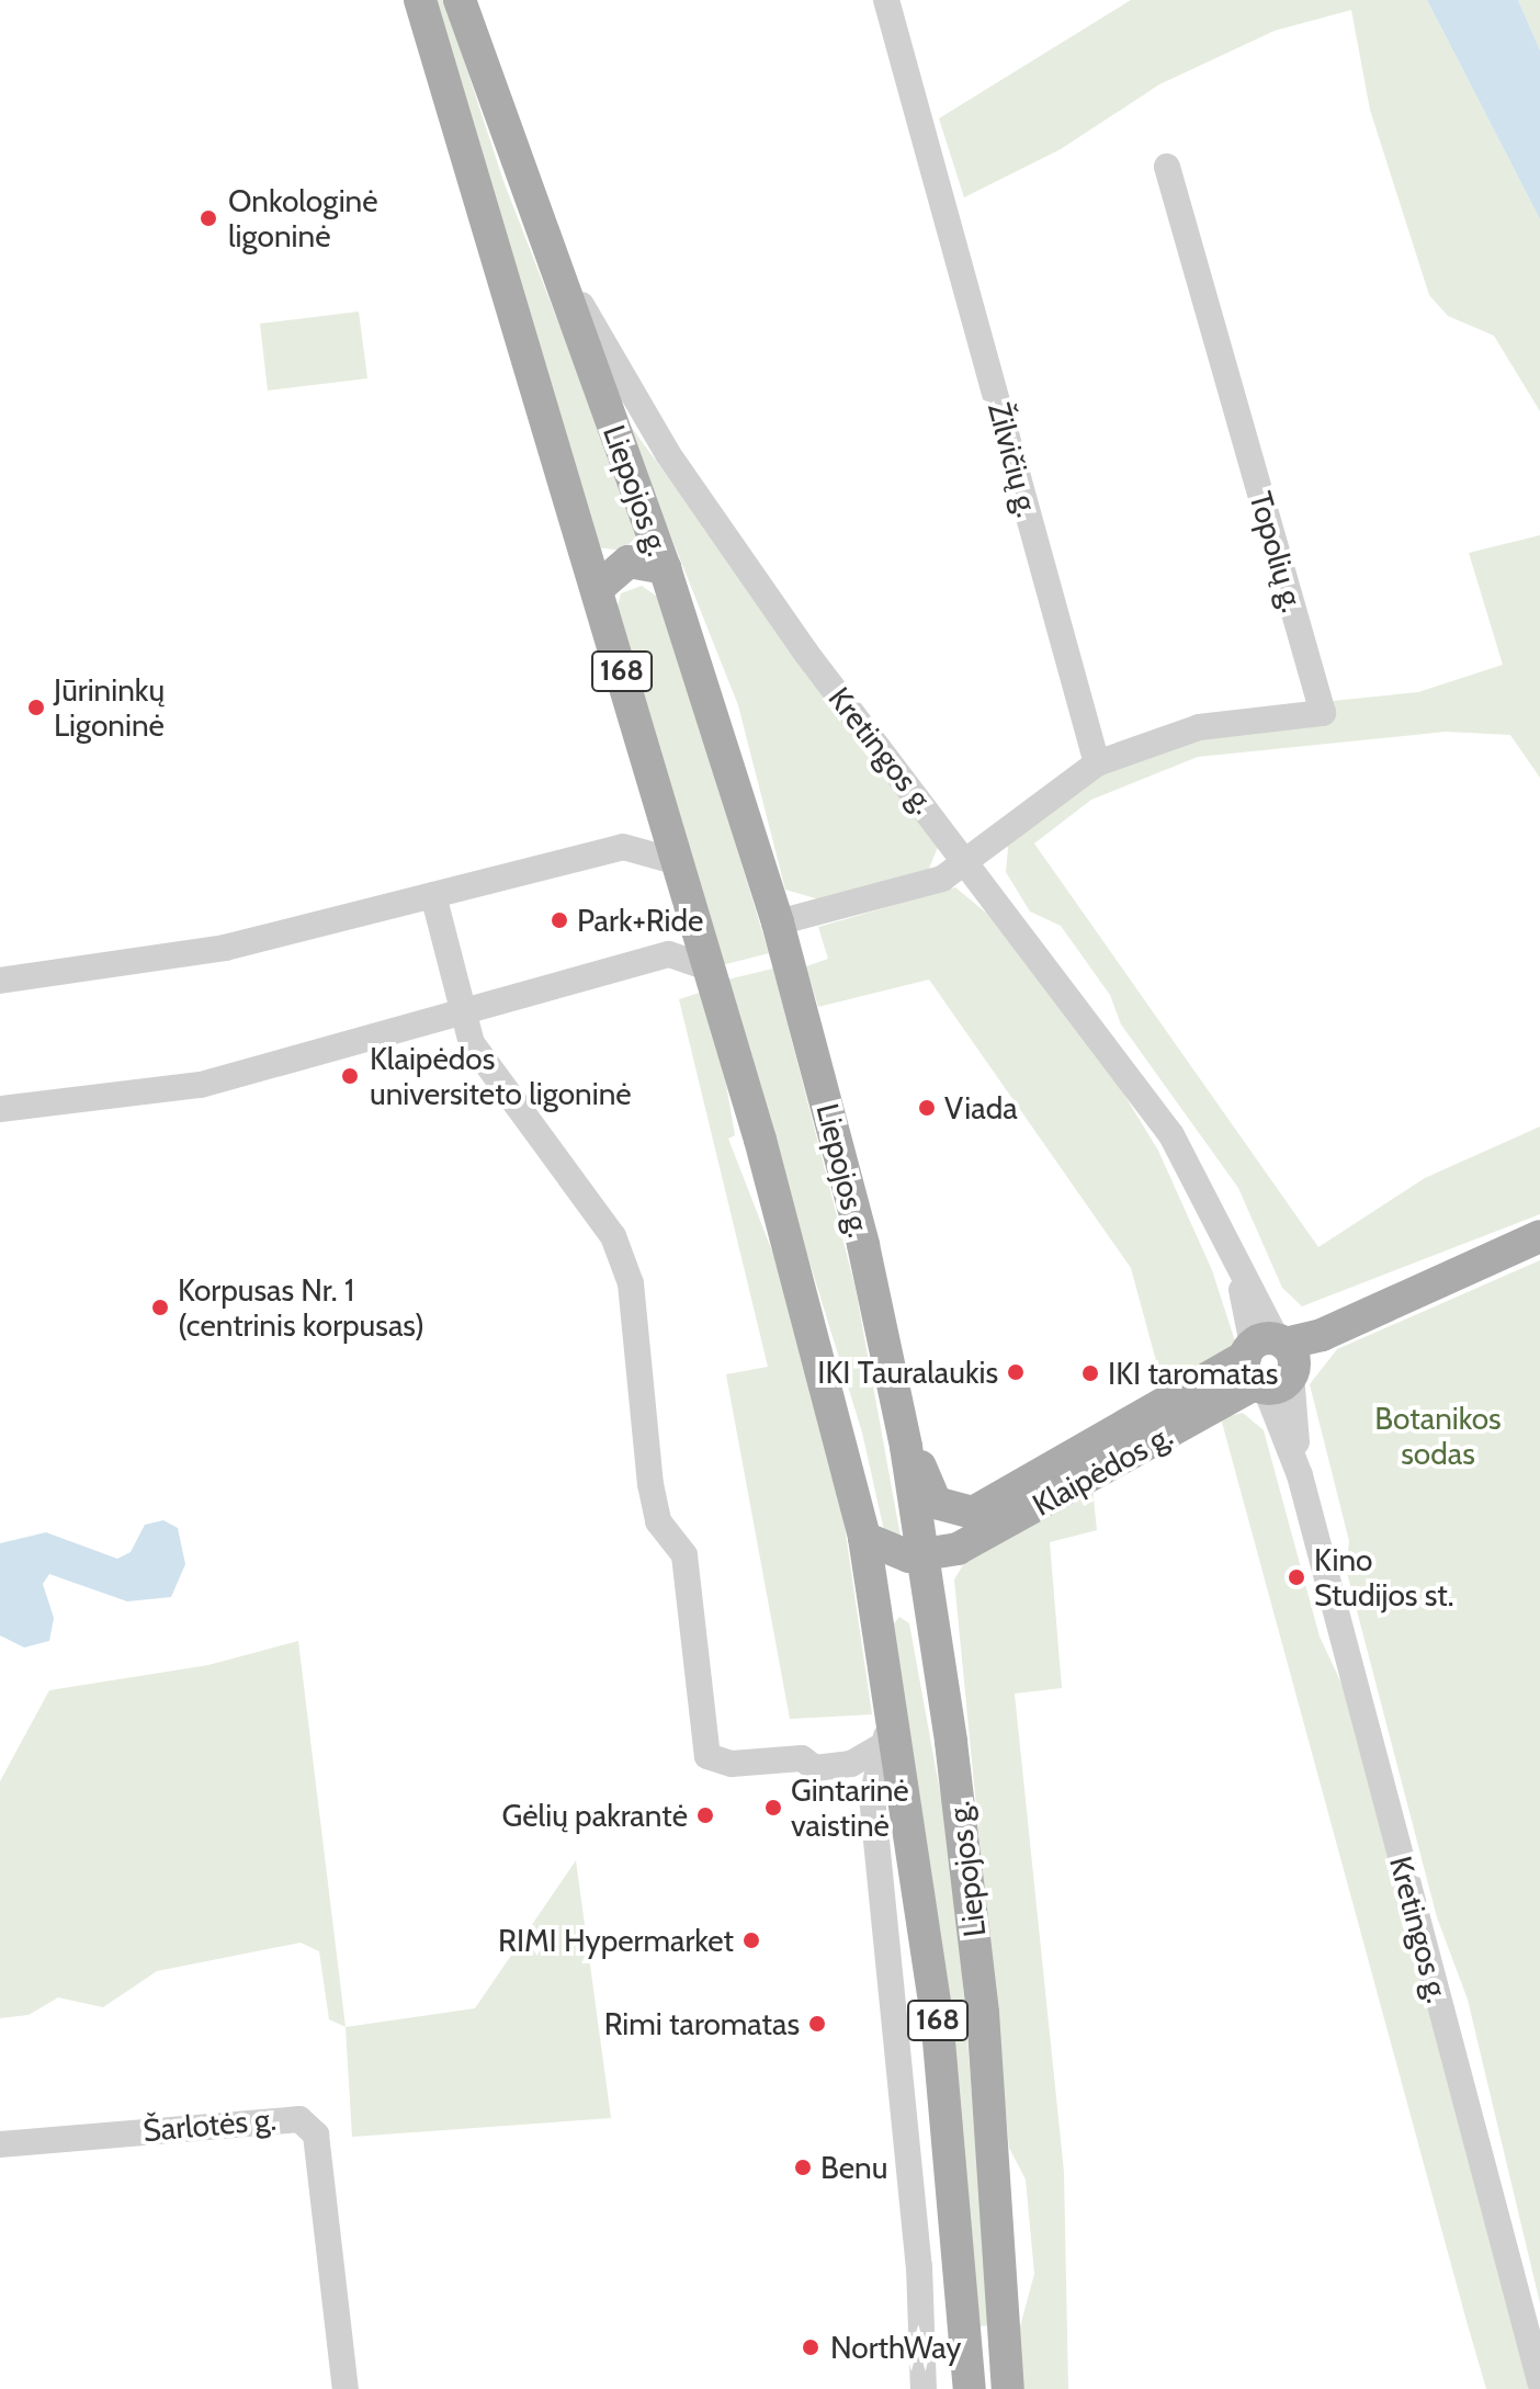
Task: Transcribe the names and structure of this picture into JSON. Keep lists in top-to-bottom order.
{
  "streets": {
    "main road": ["Liepojos g.", "168", "Klaipėdos g."],
    "street": [
      "Žilvičių g.",
      "Topolių g.",
      "Kretingos g.",
      "Šarlotės g."
    ]
  },
  "crossings": [
    ["Žilvičių g.", "Topolių g."],
    ["Liepojos g.", "Kretingos g."],
    ["Liepojos g.", "Klaipėdos g."],
    ["Kretingos g.", "Klaipėdos g."]
  ],
  "parks": ["Botanikos sodas"],
  "places": [
    "Onkologinė ligoninė",
    "Jūrininkų Ligoninė",
    "Park+Ride",
    "Klaipėdos universiteto ligoninė",
    "Viada",
    "Korpusas Nr. 1 (centrinis korpusas)",
    "IKI Tauralaukis",
    "IKI taromatas",
    "Kino Studijos st.",
    "Gintarinė vaistinė",
    "Gėlių pakrantė",
    "RIMI Hypermarket",
    "Rimi taromatas",
    "Benu",
    "NorthWay"
  ]
}
